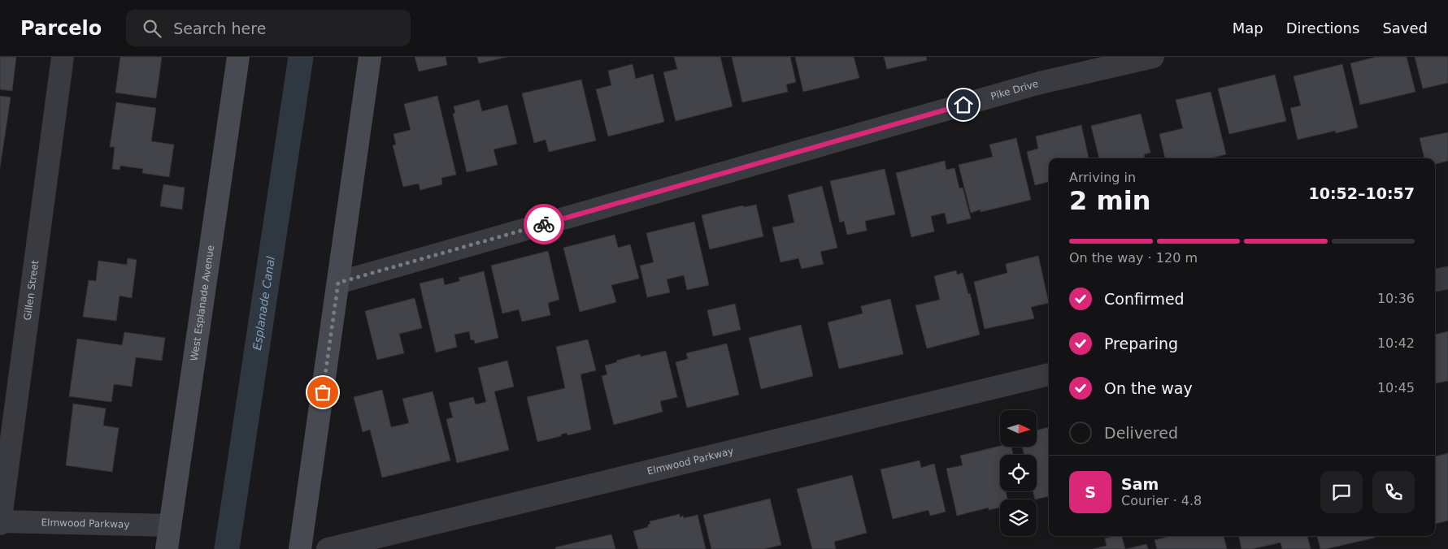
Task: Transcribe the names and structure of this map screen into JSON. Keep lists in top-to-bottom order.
{
  "streets": {
    "main road": ["West Esplanade Avenue"],
    "street": ["Pike Drive", "Gillen Street", "Elmwood Parkway"]
  },
  "crossings": [
    ["Gillen Street", "Elmwood Parkway"],
    ["West Esplanade Avenue", "Elmwood Parkway"]
  ],
  "water": ["Esplanade Canal"],
  "north": "right",
  "page": {
    "header": "Parcelo",
    "search": "Search here",
    "nav": ["Map", "Directions", "Saved"],
    "heading": ["2 min", "Arriving in", "10:52–10:57"],
    "panel": ["Sam", "Courier · 4.8"],
    "bar": "On the way · 120 m",
    "list": [
      ["Confirmed", "10:36"],
      ["Preparing", "10:42"],
      ["On the way", "10:45"],
      "Delivered"
    ],
    "round": "S"
  }
}
